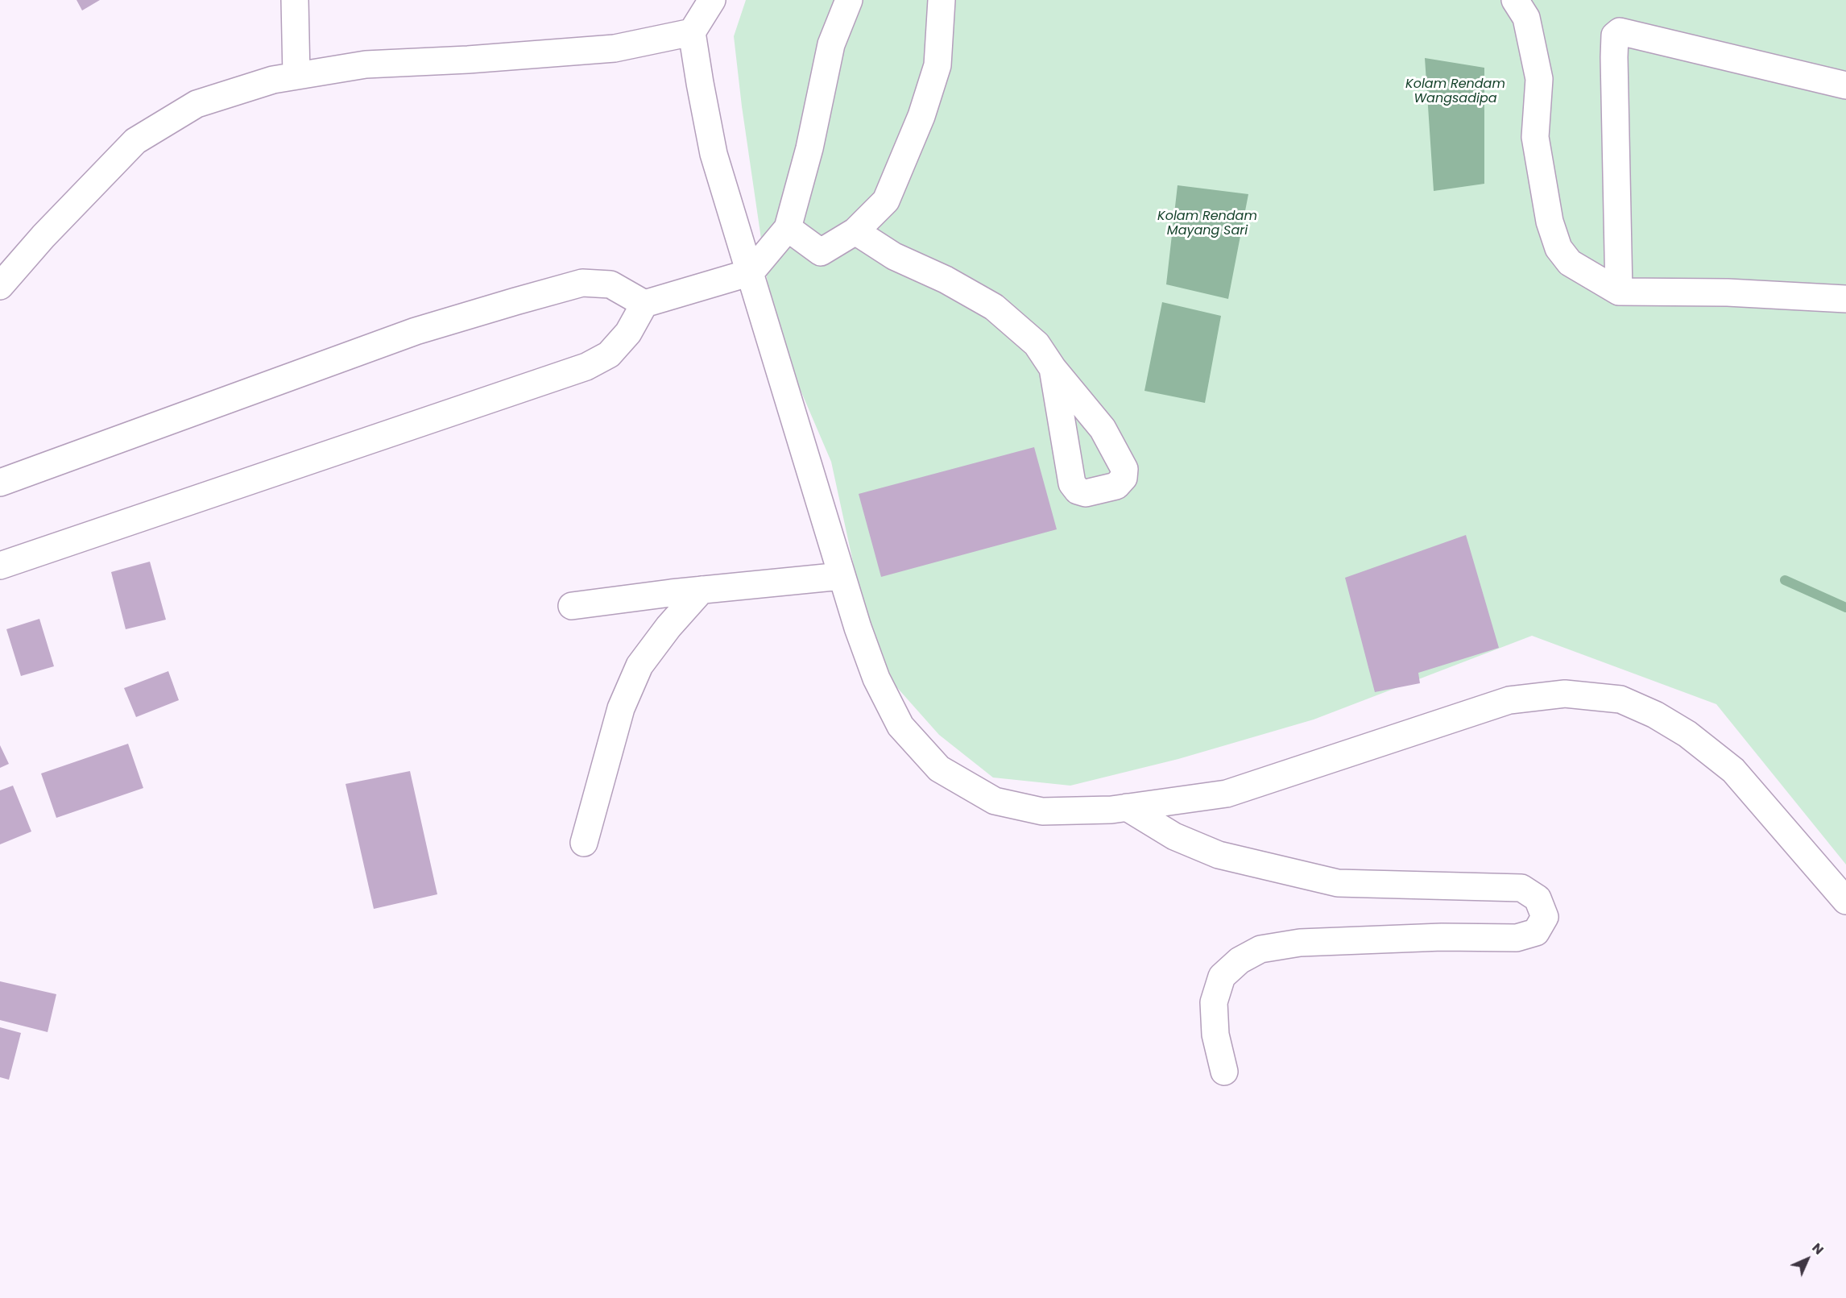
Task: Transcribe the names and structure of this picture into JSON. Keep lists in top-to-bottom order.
{
  "water": ["Kolam Rendam Wangsadipa", "Kolam Rendam Mayang Sari"],
  "north": "top right"
}
